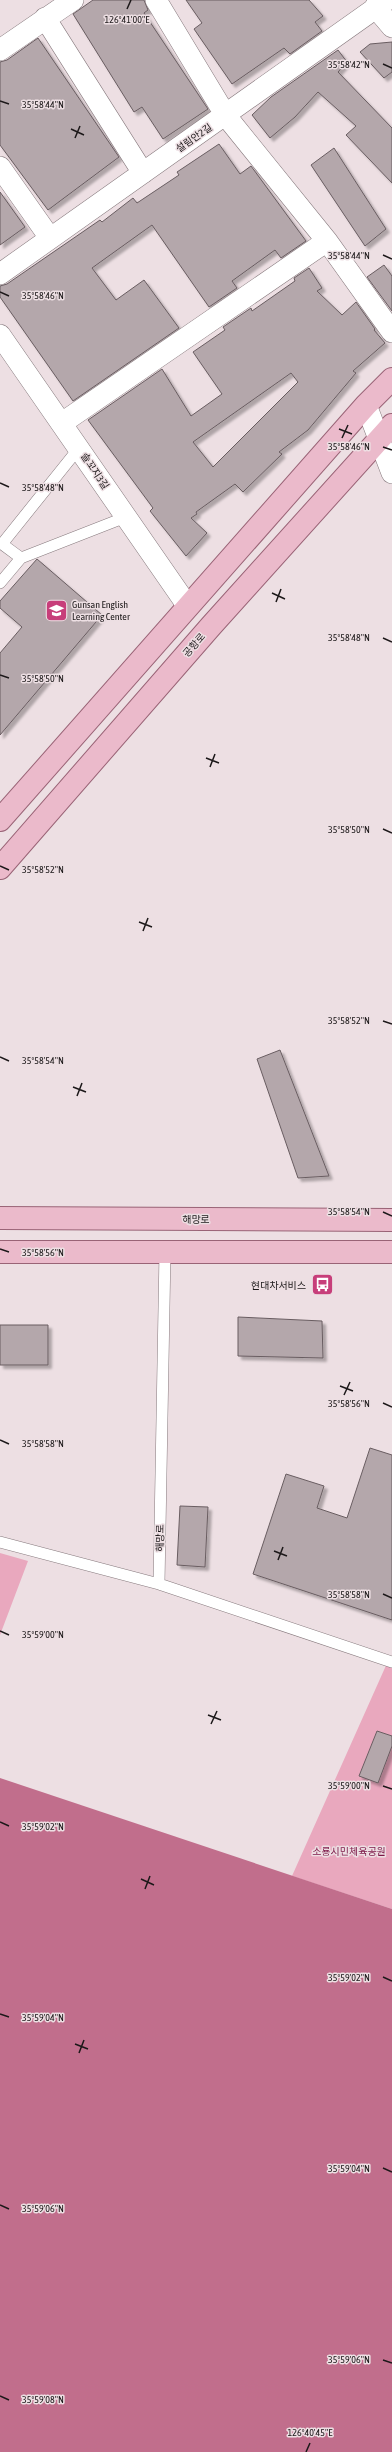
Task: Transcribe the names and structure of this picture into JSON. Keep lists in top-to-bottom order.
{
  "streets": {
    "main road": ["공항로", "해망로"],
    "street": ["설림안2길", "솔꼬지3길"]
  },
  "parks": ["소룡시민체육공원"],
  "places": {
    "school or university": ["Gunsan English Learning Center"],
    "bus stop": ["현대차서비스"]
  },
  "coordinates": [
    "126°41'00\"E",
    "35°58'42\"N",
    "35°58'44\"N",
    "35°58'46\"N",
    "35°58'48\"N",
    "35°58'50\"N",
    "35°58'52\"N",
    "35°58'54\"N",
    "35°58'56\"N",
    "35°58'58\"N",
    "35°59'00\"N",
    "35°59'02\"N",
    "35°59'04\"N",
    "35°59'06\"N",
    "35°59'08\"N",
    "126°40'45\"E"
  ]
}
